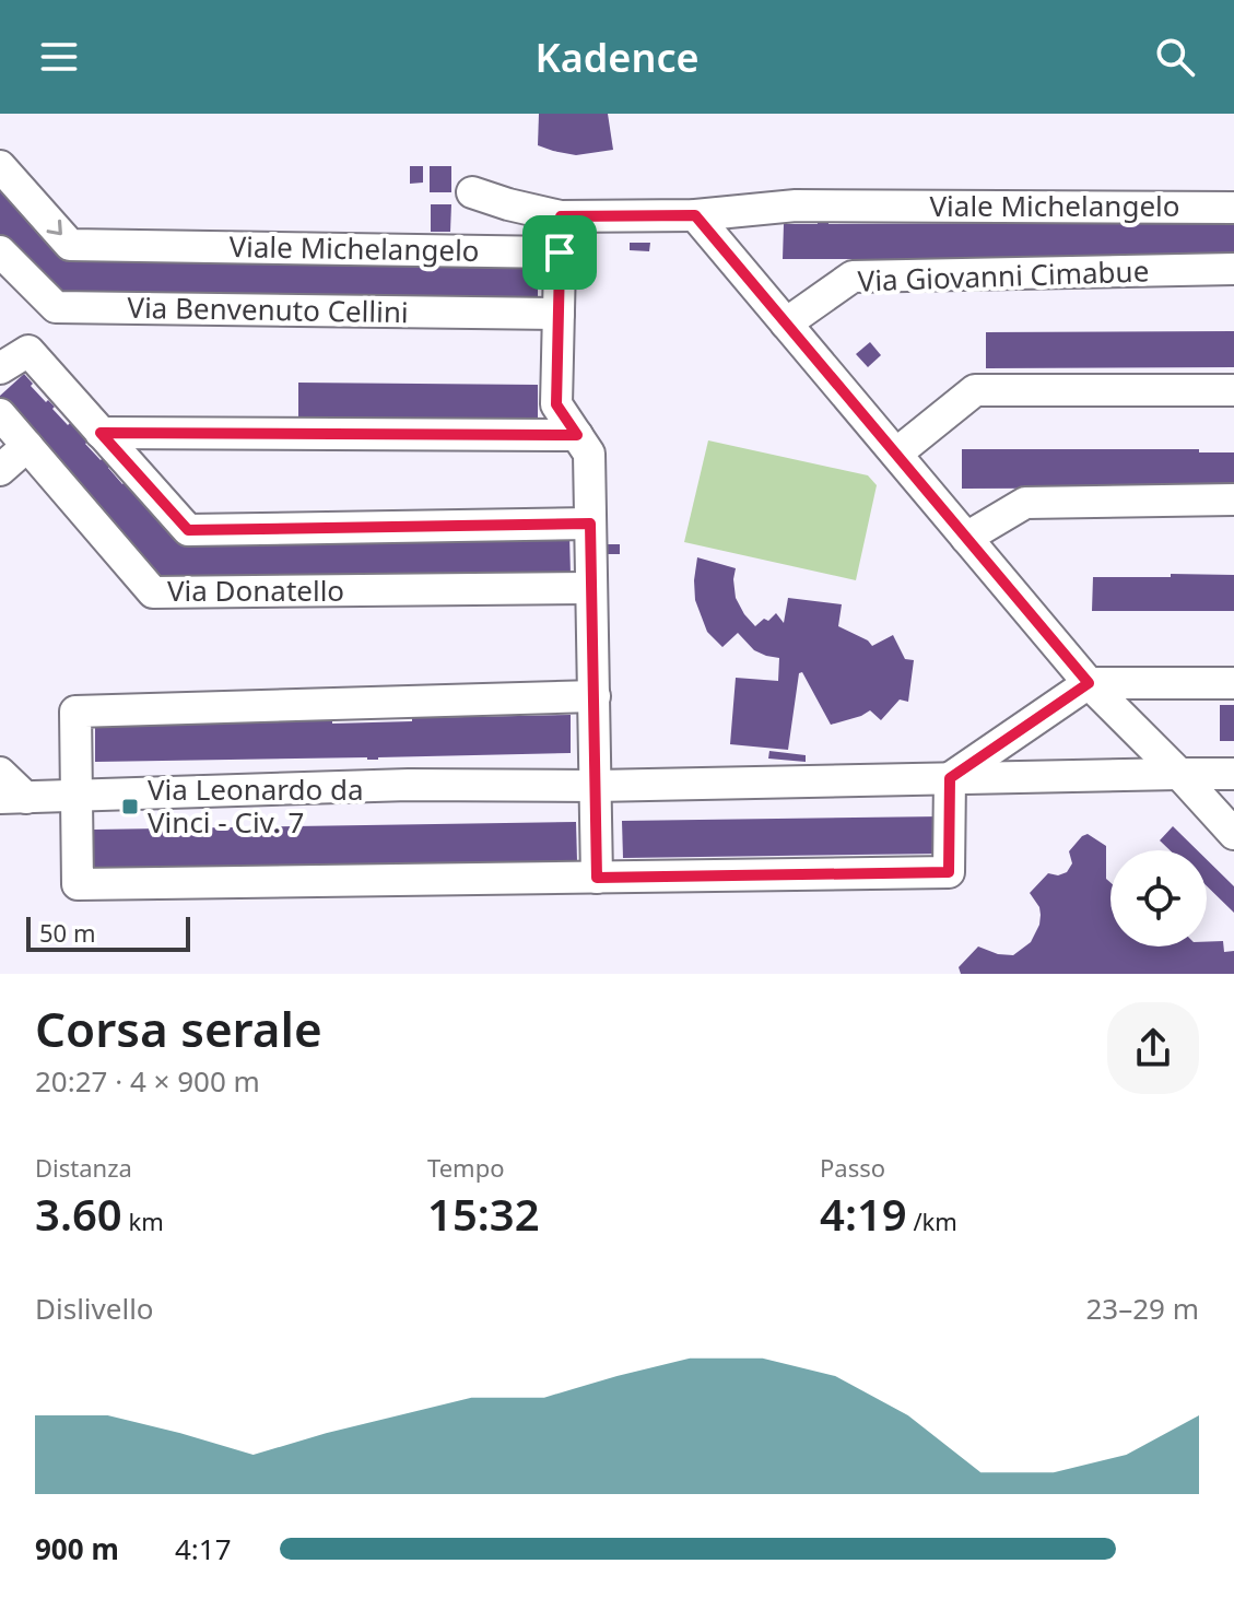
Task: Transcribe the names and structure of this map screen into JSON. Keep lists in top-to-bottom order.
{
  "streets": {
    "street": [
      "Viale Michelangelo",
      "Via Giovanni Cimabue",
      "Via Benvenuto Cellini",
      "Via Donatello"
    ]
  },
  "places": {
    "transit": ["Via Leonardo da Vinci - Civ. 7"]
  },
  "scale_bar": "50 m",
  "page": {
    "header": "Kadence",
    "scale": "50 m",
    "heading": ["Corsa serale", "20:27 · 4 × 900 m"],
    "stats": [
      ["Distanza", "3.60 km"],
      ["Tempo", "15:32"],
      ["Passo", "4:19 /km"]
    ],
    "chart": ["Dislivello", "23–29 m"],
    "list": [
      {
        "name": "900 m",
        "note": "4:17"
      }
    ]
  }
}
